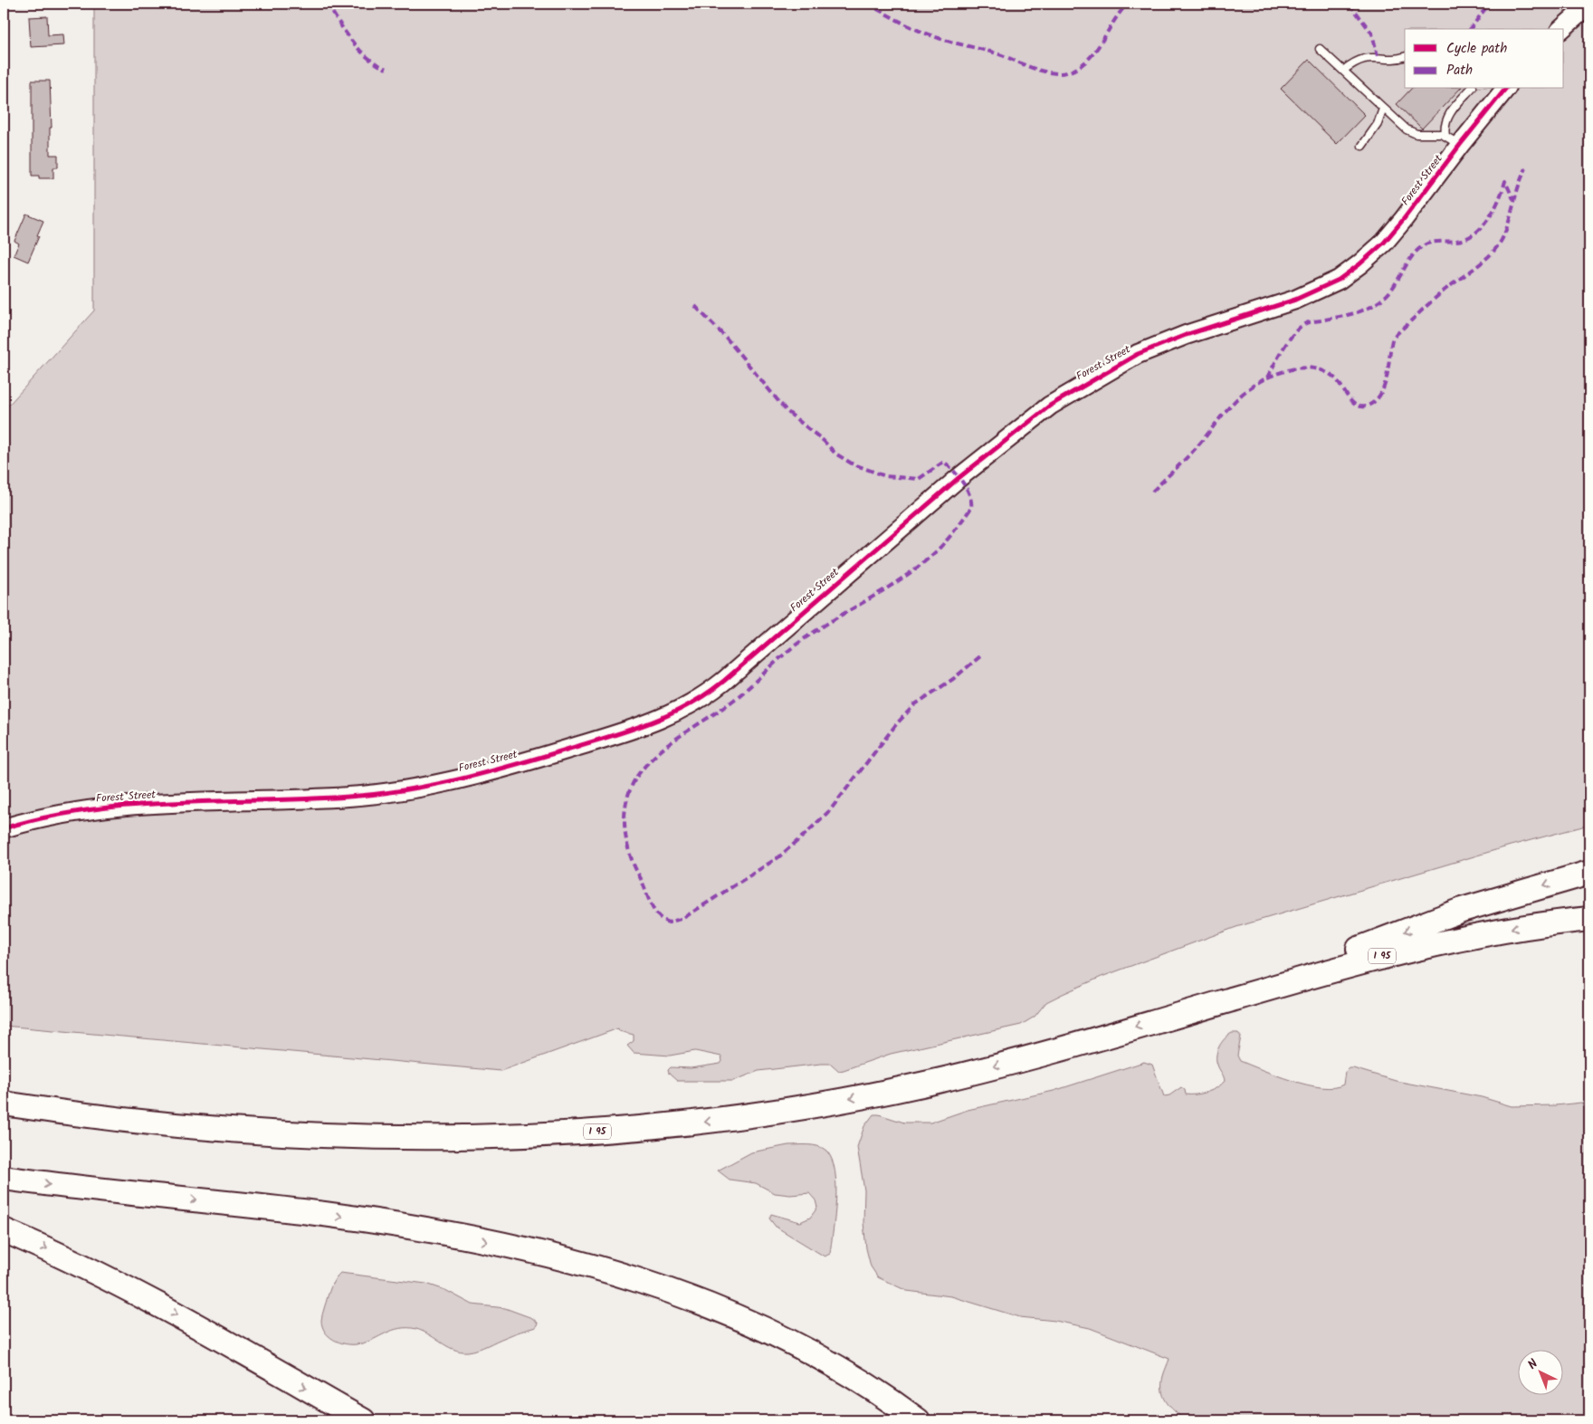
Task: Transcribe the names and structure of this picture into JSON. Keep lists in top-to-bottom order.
{
  "streets": {
    "highway": ["I 95"],
    "street": ["Forest Street"]
  },
  "legend": ["Cycle path", "Path"],
  "north": "top left"
}
